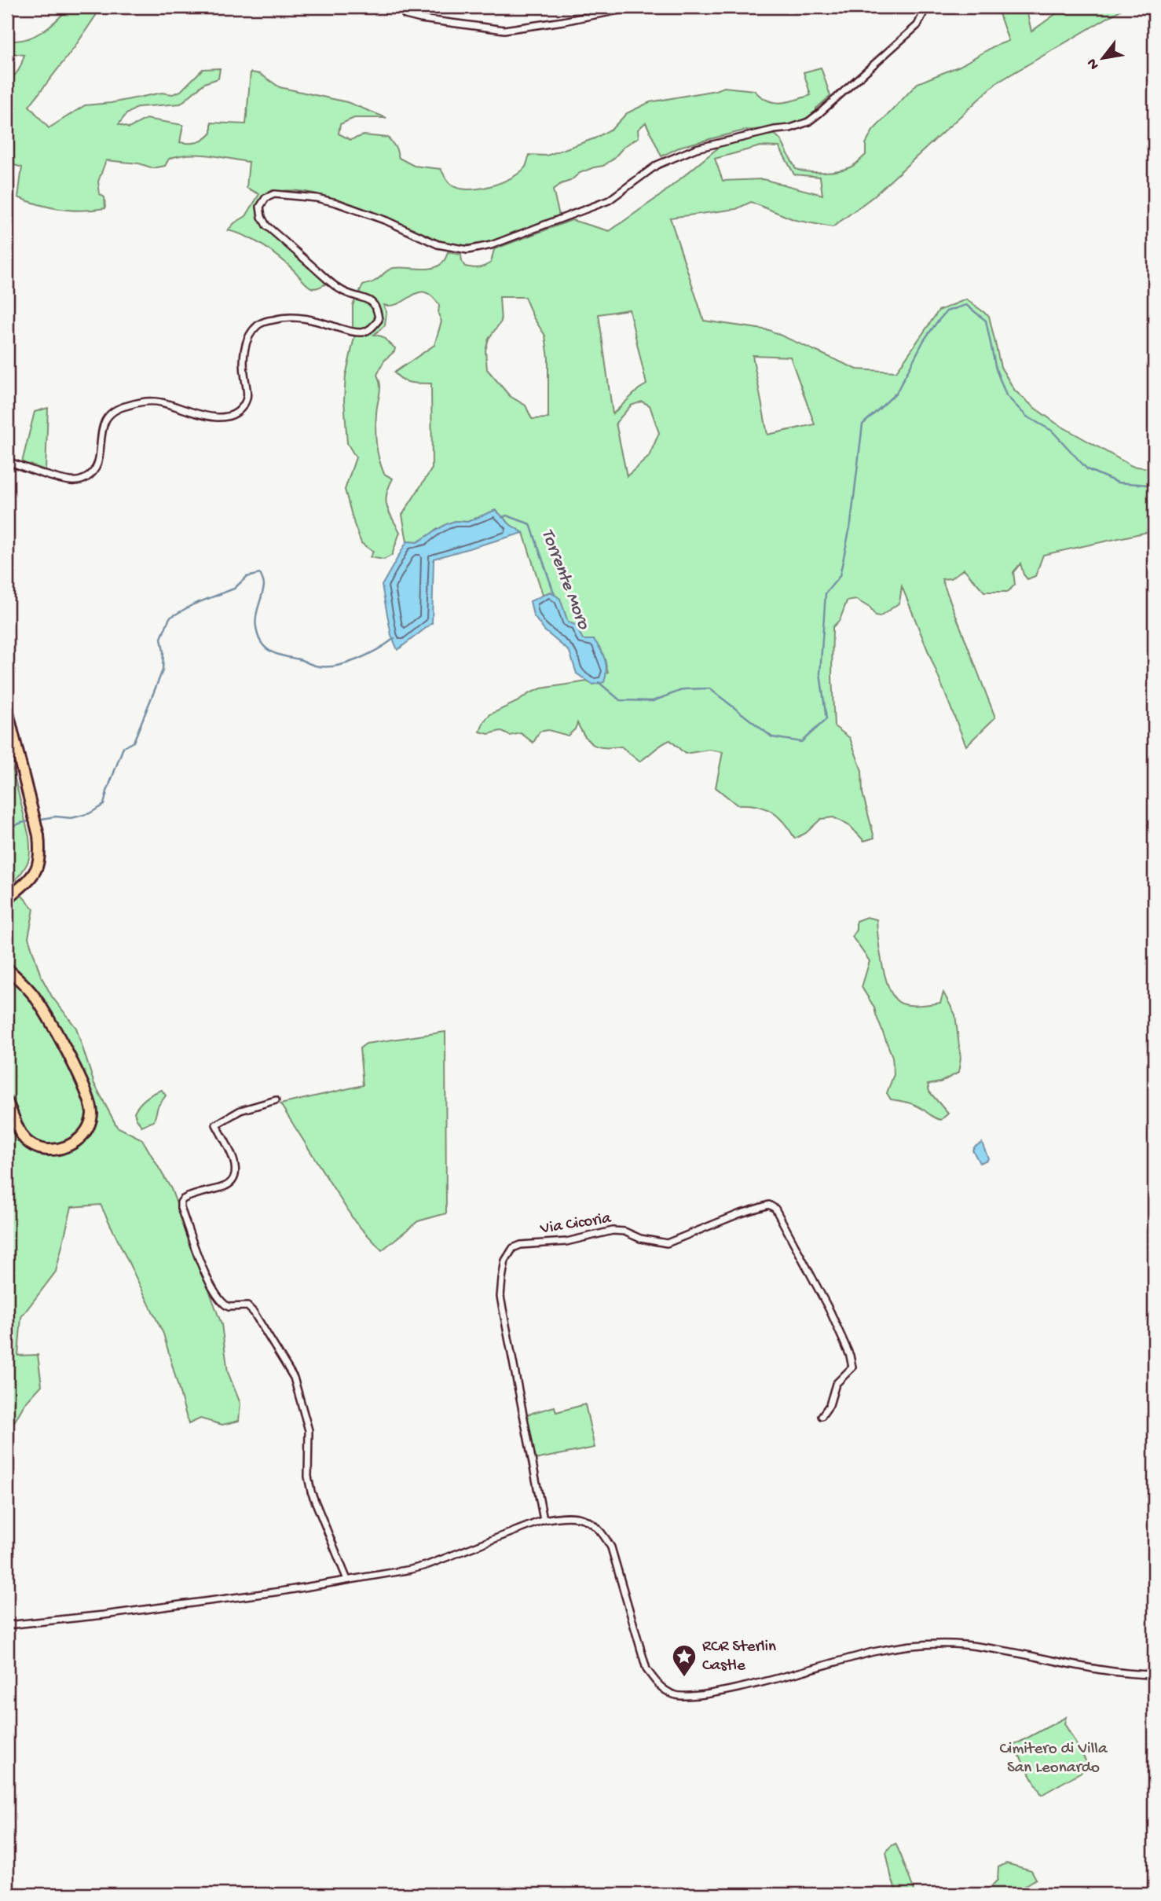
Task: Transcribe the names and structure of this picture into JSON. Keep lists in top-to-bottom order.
{
  "streets": {
    "street": ["Via Cicoria"]
  },
  "water": ["Torrente Moro"],
  "parks": ["Cimitero di Villa San Leonardo"],
  "places": {
    "place": ["RCR Sterlin Castle"]
  },
  "north": "bottom left"
}
